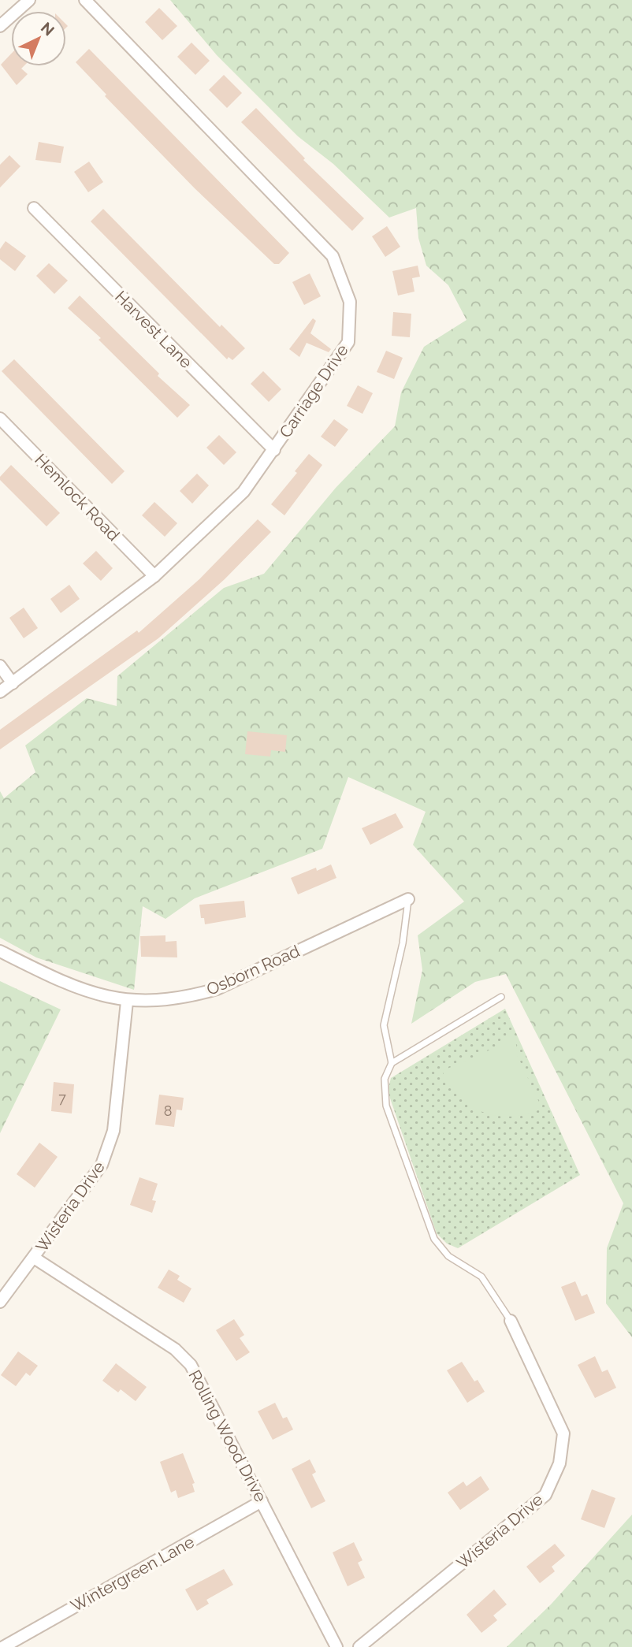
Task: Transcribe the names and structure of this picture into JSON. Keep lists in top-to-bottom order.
{
  "streets": {
    "street": [
      "Harvest Lane",
      "Carriage Drive",
      "Hemlock Road",
      "Osborn Road",
      "Wisteria Drive",
      "Rolling Wood Drive",
      "Wintergreen Lane"
    ]
  },
  "crossings": [
    ["Harvest Lane", "Carriage Drive"],
    ["Carriage Drive", "Hemlock Road"],
    ["Osborn Road", "Wisteria Drive"],
    ["Wisteria Drive", "Rolling Wood Drive"],
    ["Rolling Wood Drive", "Wintergreen Lane"]
  ],
  "house_numbers": ["7", "8"],
  "north": "top right"
}
